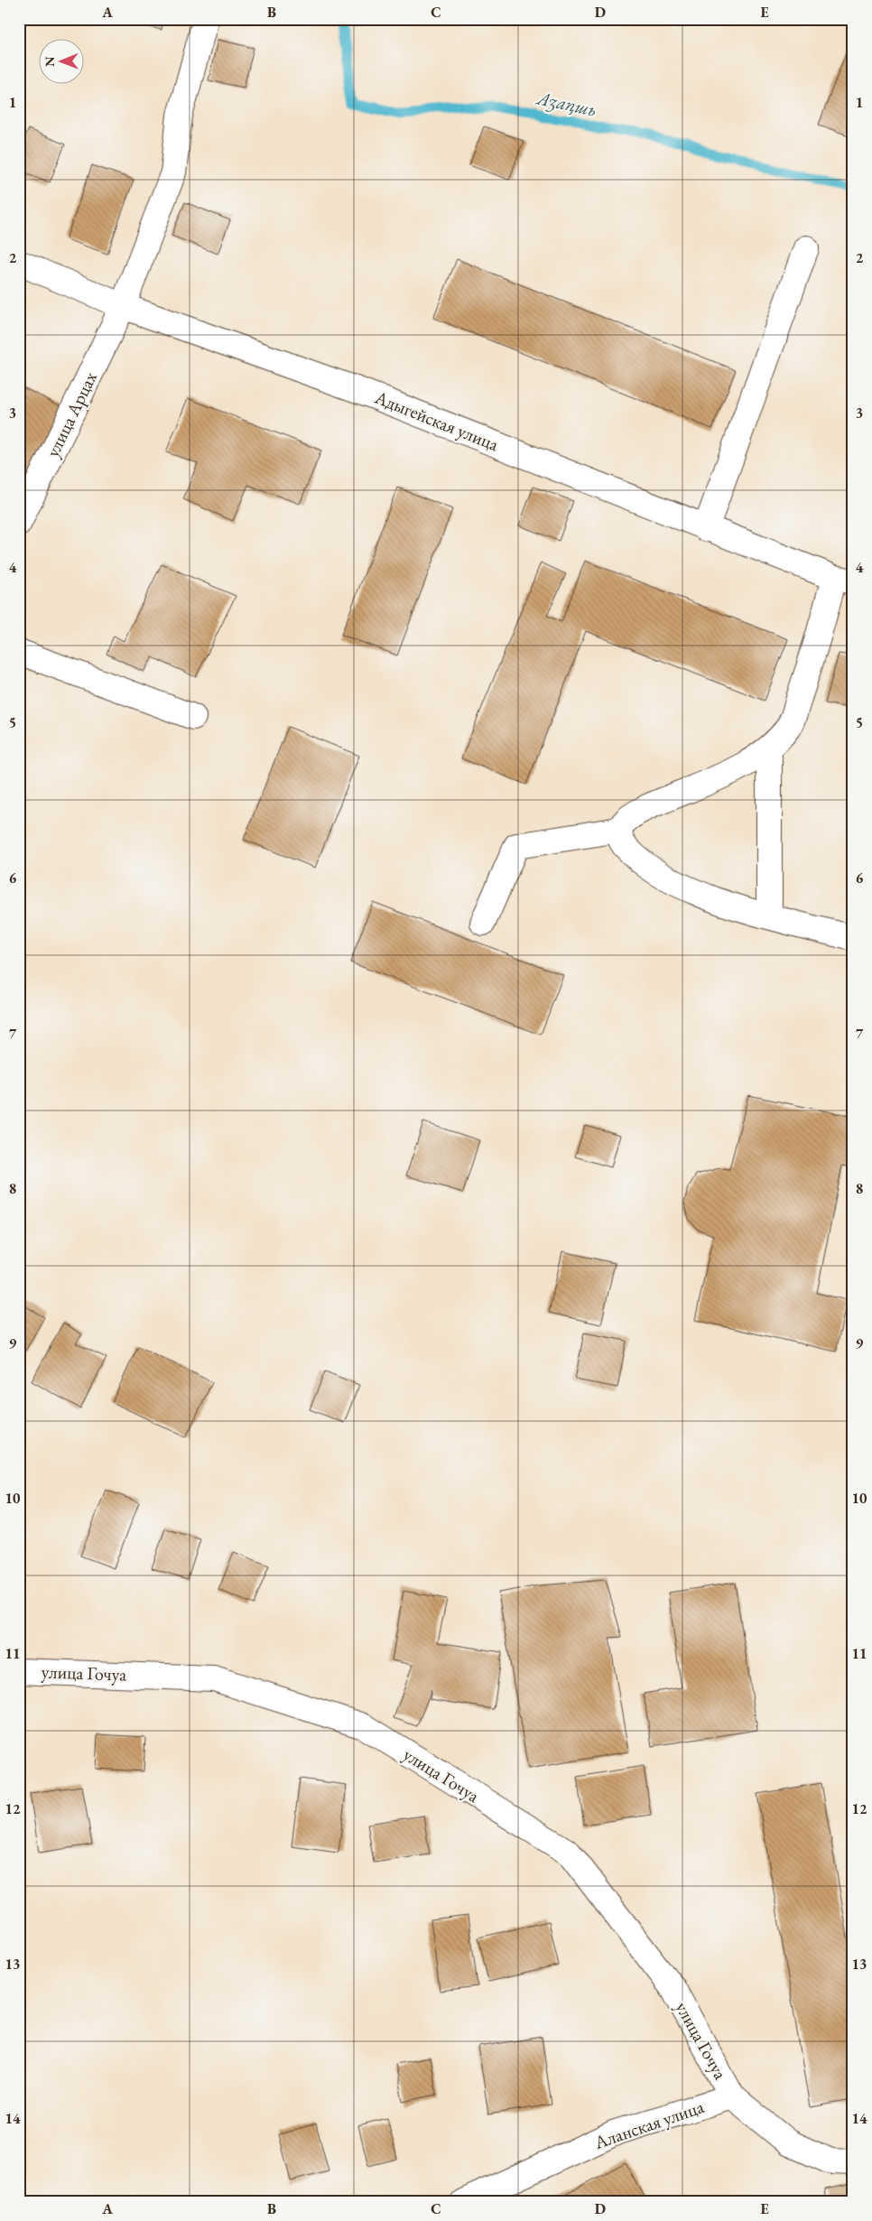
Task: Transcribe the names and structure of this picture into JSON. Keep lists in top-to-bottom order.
{
  "streets": {
    "street": [
      "улица Арцах",
      "Адыгейская улица",
      "улица Гочуа",
      "Аланская улица"
    ]
  },
  "crossings": [
    ["улица Арцах", "Адыгейская улица"],
    ["улица Гочуа", "Аланская улица"]
  ],
  "water": ["Аӡаԥшь"],
  "north": "left",
  "grid": {
    "columns": [
      "A",
      "B",
      "C",
      "D",
      "E"
    ],
    "rows": [
      "1",
      "2",
      "3",
      "4",
      "5",
      "6",
      "7",
      "8",
      "9",
      "10",
      "11",
      "12",
      "13",
      "14"
    ]
  }
}
